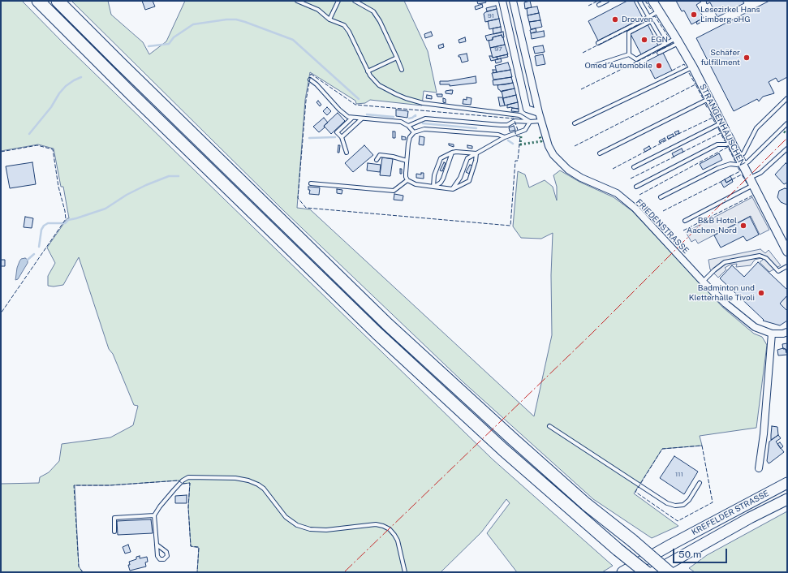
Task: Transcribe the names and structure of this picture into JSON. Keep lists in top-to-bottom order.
{
  "streets": {
    "main road": ["KREFELDER STRASSE"],
    "street": ["STRANGENHÄUSCHEN", "FRIEDENSTRASSE"]
  },
  "places": [
    "Lesezirkel Hans Limberg oHG",
    "Drouven",
    "EGN",
    "Schäfer fulfillment",
    "Omed Automobile",
    "B&B Hotel Aachen-Nord",
    "Badminton und Kletterhalle Tivoli"
  ],
  "house_numbers": ["91", "97", "111"],
  "scale_bar": "50 m"
}
